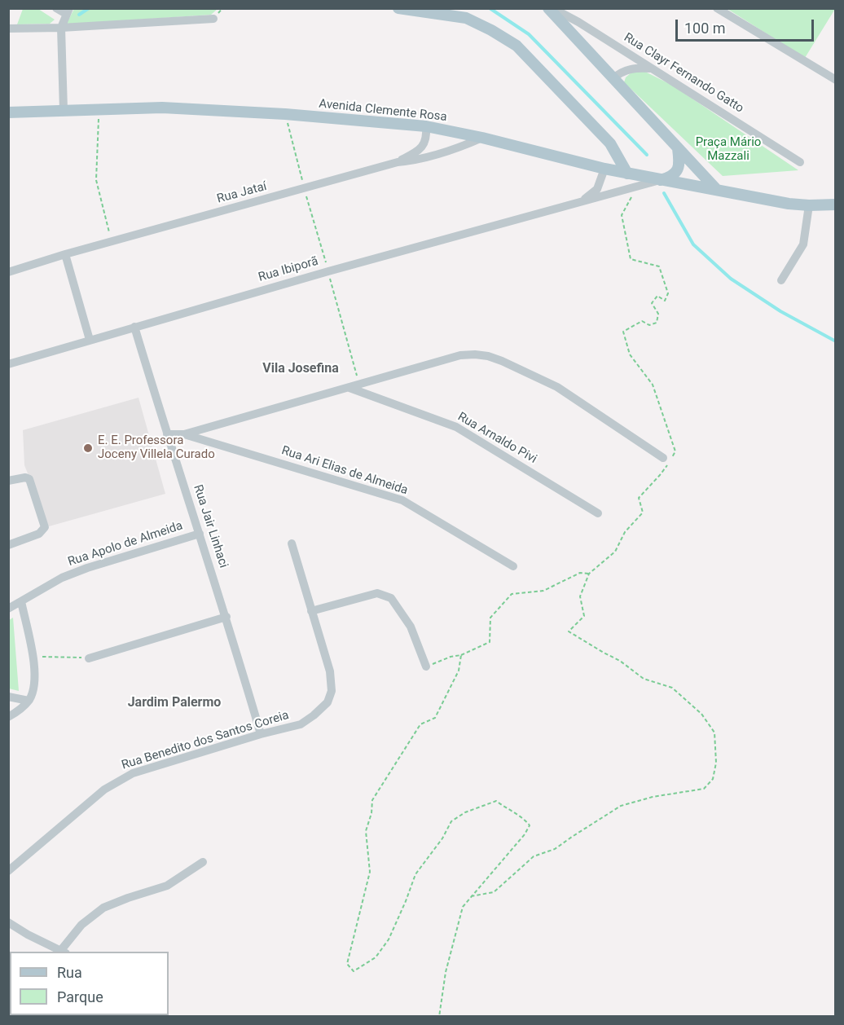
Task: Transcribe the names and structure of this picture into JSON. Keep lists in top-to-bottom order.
{
  "streets": {
    "main road": ["Avenida Clemente Rosa"],
    "street": [
      "Rua Clayr Fernando Gatto",
      "Rua Jataí",
      "Rua Ibiporã",
      "Rua Arnaldo Pivi",
      "Rua Ari Elias de Almeida",
      "Rua Jair Linhaci",
      "Rua Apolo de Almeida",
      "Rua Benedito dos Santos Coreia"
    ]
  },
  "crossings": [
    ["Avenida Clemente Rosa", "Rua Jataí"],
    ["Avenida Clemente Rosa", "Rua Ibiporã"],
    ["Rua Ibiporã", "Rua Jair Linhaci"],
    ["Rua Jair Linhaci", "Rua Apolo de Almeida"],
    ["Rua Jair Linhaci", "Rua Benedito dos Santos Coreia"]
  ],
  "districts": ["Vila Josefina", "Jardim Palermo"],
  "parks": ["Praça Mário Mazzali"],
  "places": ["E. E. Professora Joceny Villela Curado"],
  "legend": ["Rua", "Parque"],
  "scale_bar": "100 m"
}
